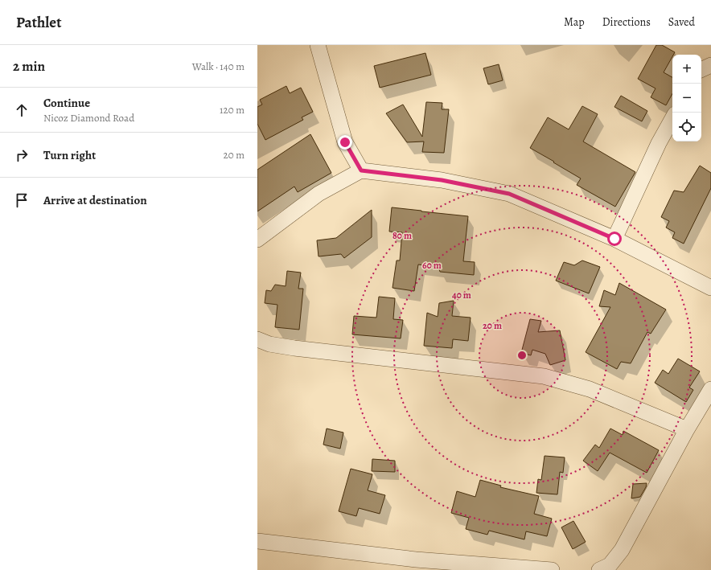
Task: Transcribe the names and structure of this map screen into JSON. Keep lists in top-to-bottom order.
{
  "page": {
    "header": "Pathlet",
    "nav": ["Map", "Directions", "Saved"],
    "heading": ["2 min", "Walk · 140 m"],
    "map_buttons": ["+", "−"],
    "list": [
      ["Continue", "Nicoz Diamond Road", "120 m"],
      ["Turn right", "20 m"],
      "Arrive at destination"
    ]
  },
  "rings": [
    "80 m",
    "60 m",
    "40 m",
    "20 m"
  ]
}
